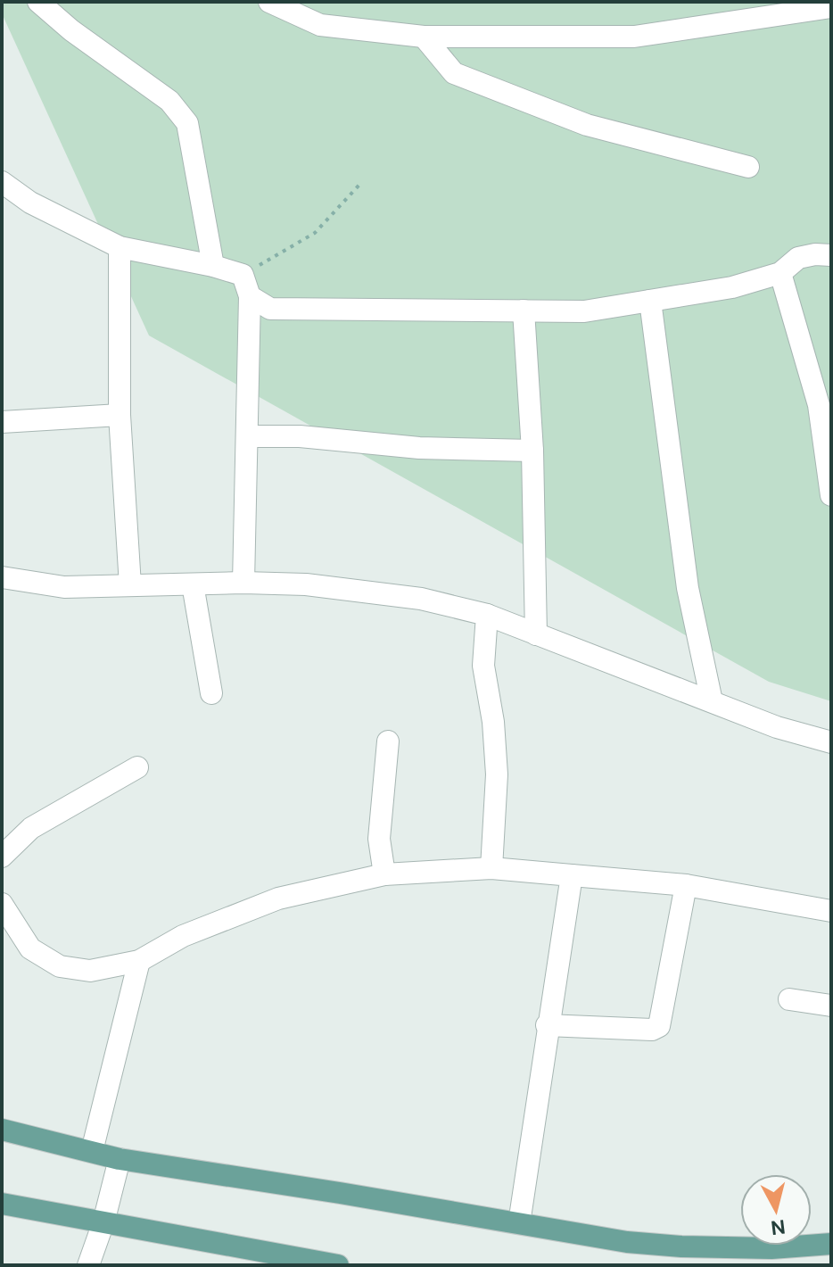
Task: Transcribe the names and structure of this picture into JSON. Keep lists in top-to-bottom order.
{
  "north": "bottom"
}
